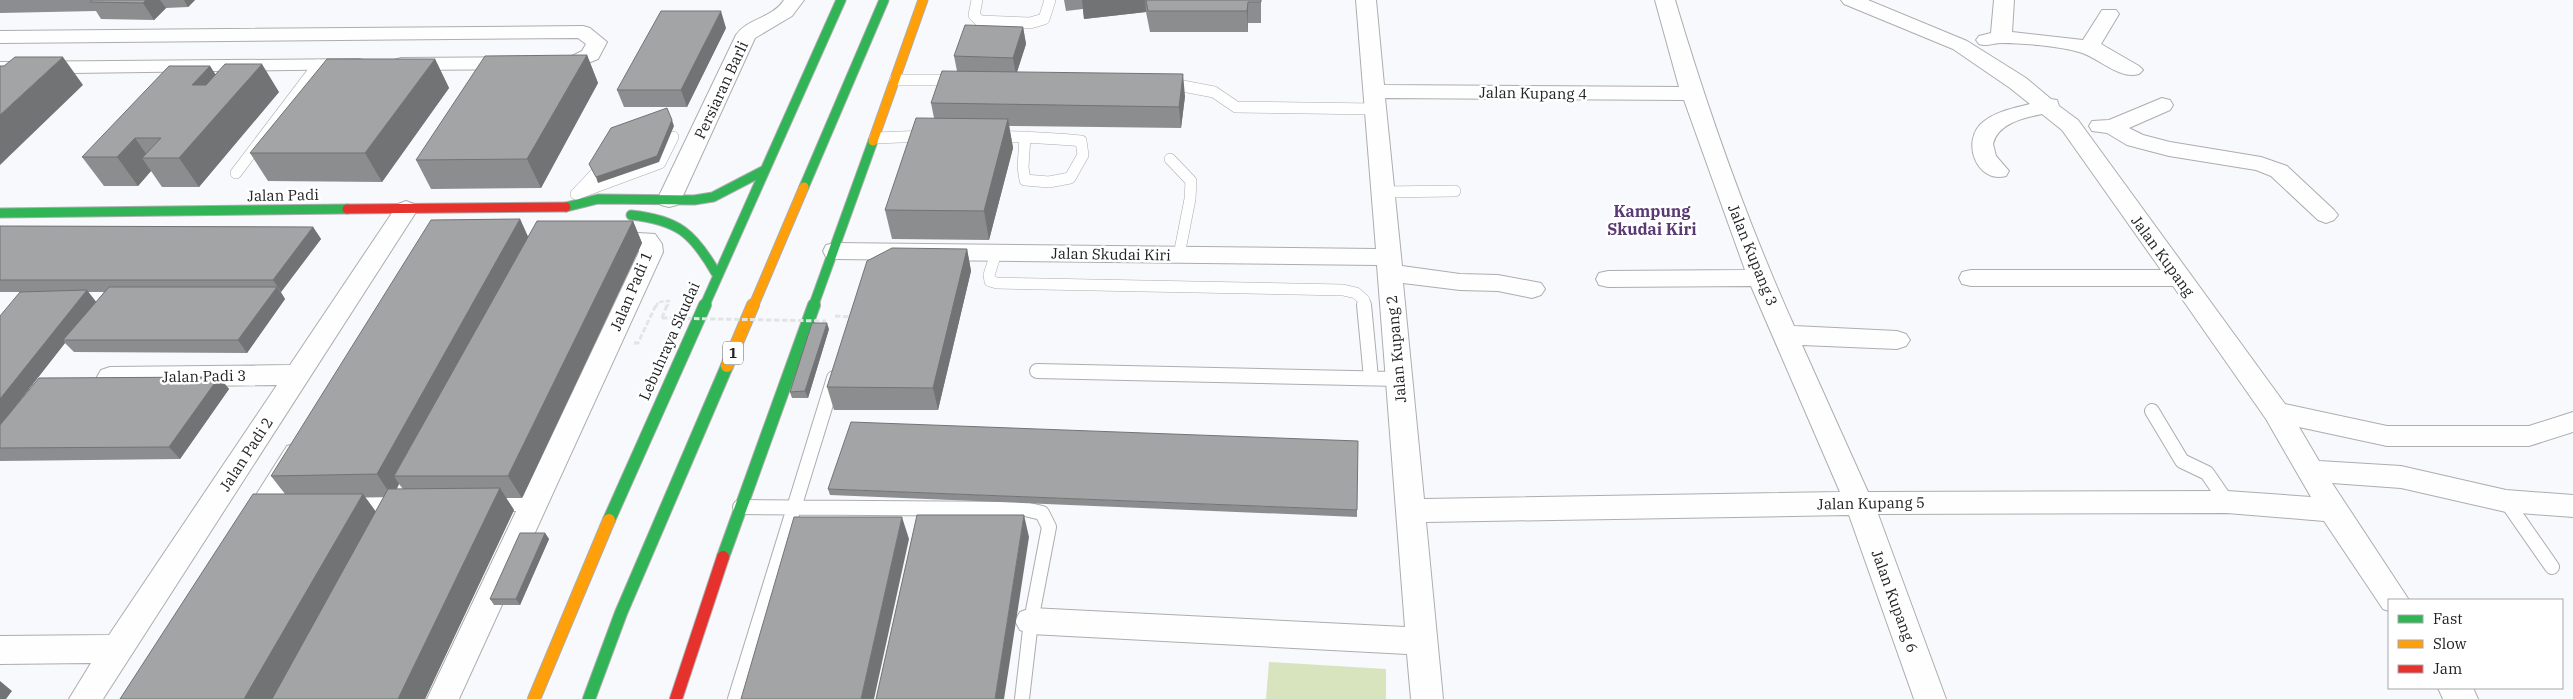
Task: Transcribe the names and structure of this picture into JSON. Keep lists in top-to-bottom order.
{
  "streets": {
    "main road": ["Jalan Padi", "Lebuhraya Skudai", "1"],
    "street": [
      "Persiaran Barli",
      "Jalan Kupang 4",
      "Jalan Skudai Kiri",
      "Jalan Kupang 3",
      "Jalan Kupang",
      "Jalan Padi 1",
      "Jalan Kupang 2",
      "Jalan Padi 3",
      "Jalan Padi 2",
      "Jalan Kupang 5",
      "Jalan Kupang 6"
    ]
  },
  "crossings": [
    ["Persiaran Barli", "Jalan Padi"],
    ["Jalan Kupang 4", "Jalan Kupang 3"],
    ["Jalan Kupang 4", "Jalan Kupang 2"],
    ["Jalan Padi", "Jalan Padi 1"],
    ["Jalan Padi", "Lebuhraya Skudai"],
    ["Jalan Padi", "Jalan Padi 2"],
    ["Jalan Skudai Kiri", "Jalan Kupang 2"],
    ["Jalan Kupang 3", "Jalan Kupang 5"],
    ["Jalan Kupang 3", "Jalan Kupang 6"],
    ["Jalan Kupang", "Jalan Kupang 5"],
    ["Jalan Kupang 2", "Jalan Kupang 5"],
    ["Jalan Padi 3", "Jalan Padi 2"],
    ["Jalan Kupang 5", "Jalan Kupang 6"]
  ],
  "districts": ["Kampung Skudai Kiri"],
  "legend": ["Fast", "Slow", "Jam"]
}
